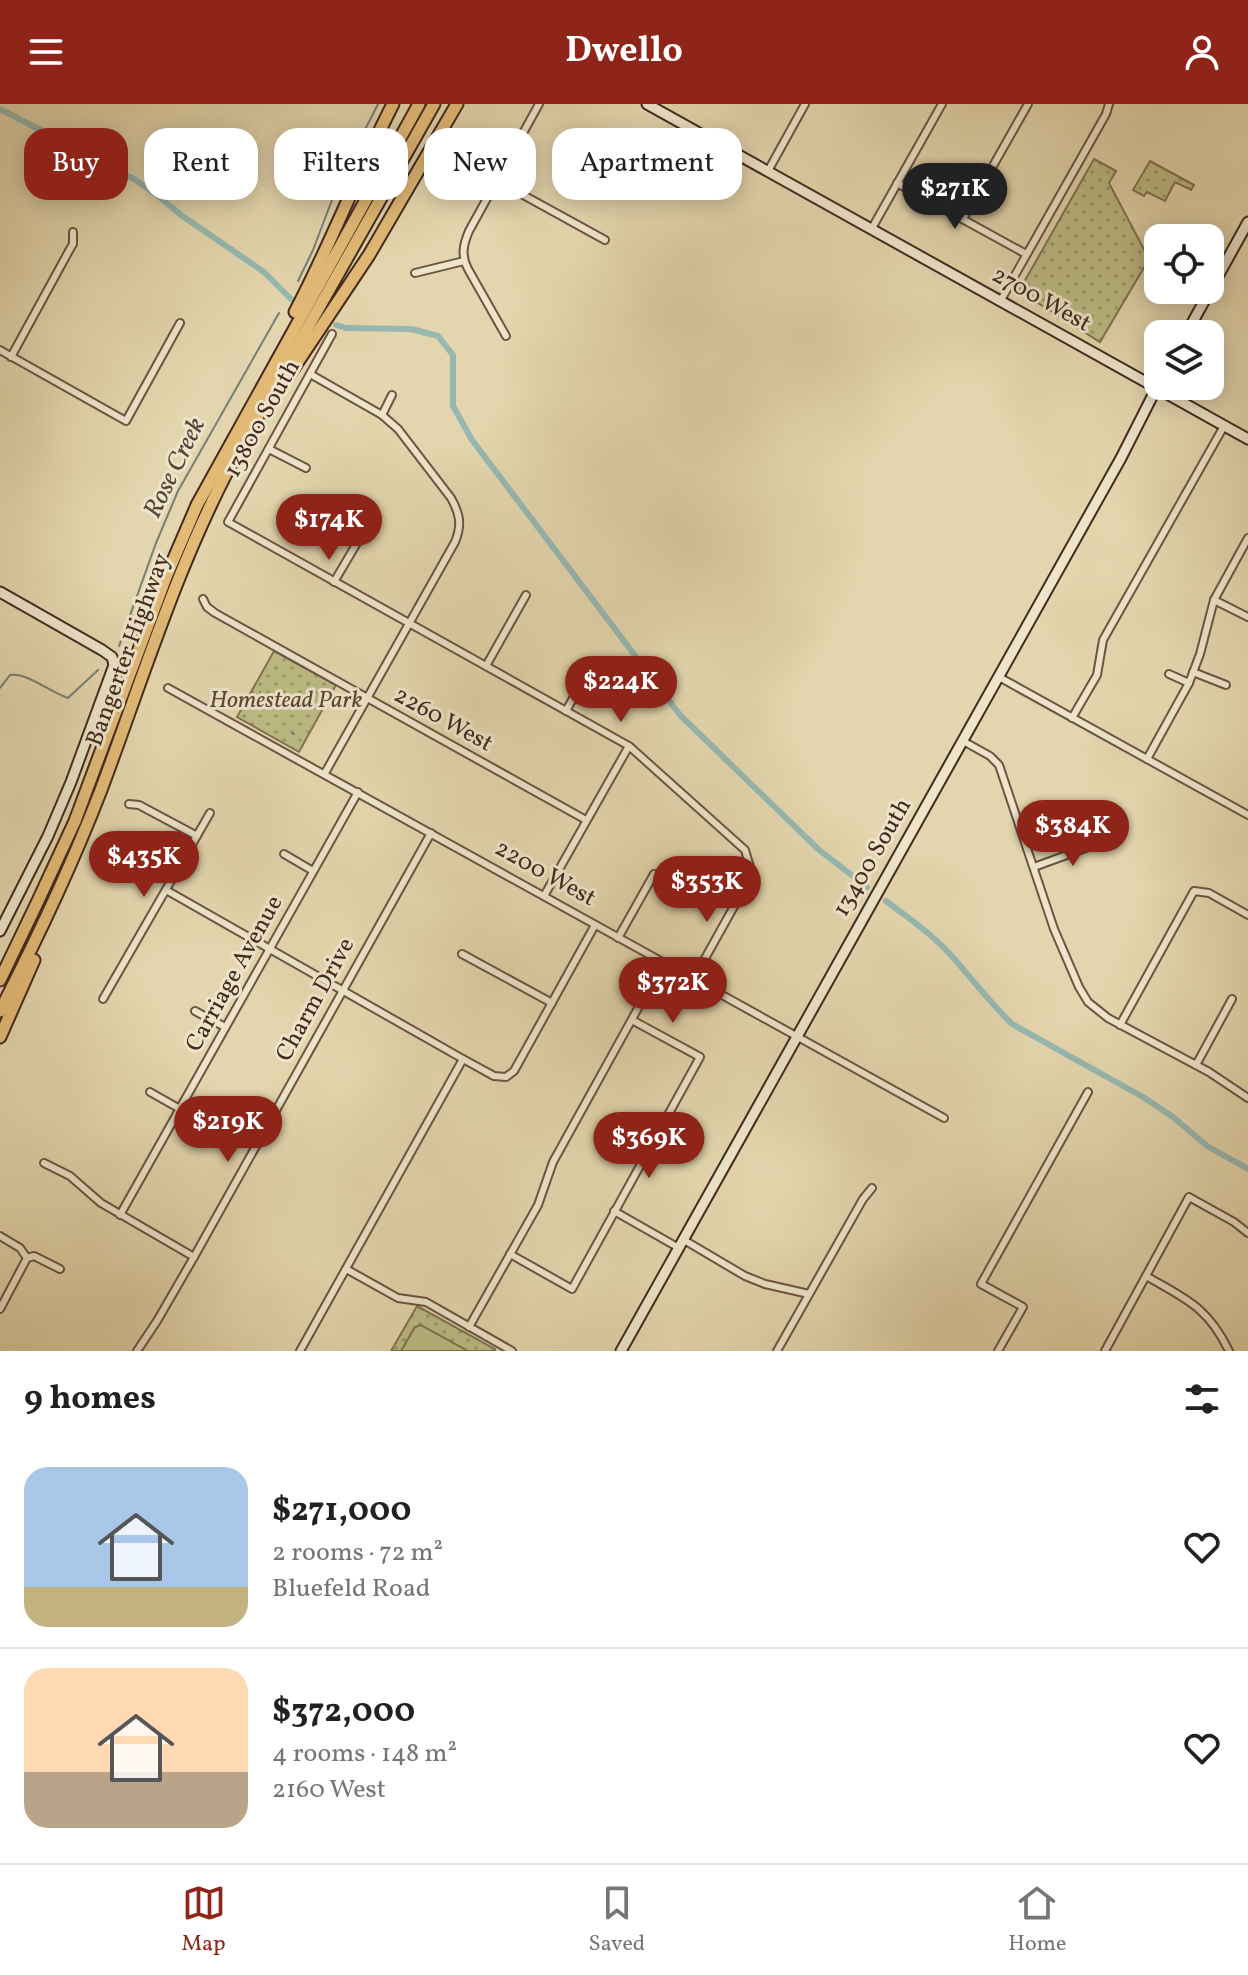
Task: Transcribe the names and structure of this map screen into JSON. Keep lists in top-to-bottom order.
{
  "streets": {
    "highway": ["Bangerter Highway"],
    "street": [
      "2700 West",
      "13800 South",
      "2260 West",
      "13400 South",
      "2200 West",
      "Carriage Avenue",
      "Charm Drive"
    ]
  },
  "crossings": [
    ["13400 South", "2200 West"],
    ["2200 West", "Carriage Avenue"],
    ["2200 West", "Charm Drive"]
  ],
  "water": ["Rose Creek"],
  "parks": ["Homestead Park"],
  "page": {
    "header": "Dwello",
    "chip": [
      "Buy",
      "Rent",
      "Filters",
      "New",
      "Apartment"
    ],
    "price": [
      "$271K",
      "$174K",
      "$224K",
      "$384K",
      "$435K",
      "$353K",
      "$372K",
      "$219K",
      "$369K"
    ],
    "heading": "9 homes",
    "list": [
      {
        "name": "$271,000",
        "note": "2 rooms · 72 m² · Bluefeld Road"
      },
      {
        "name": "$372,000",
        "note": "4 rooms · 148 m² · 2160 West"
      }
    ],
    "tabs": ["Map", "Saved", "Home"]
  }
}
